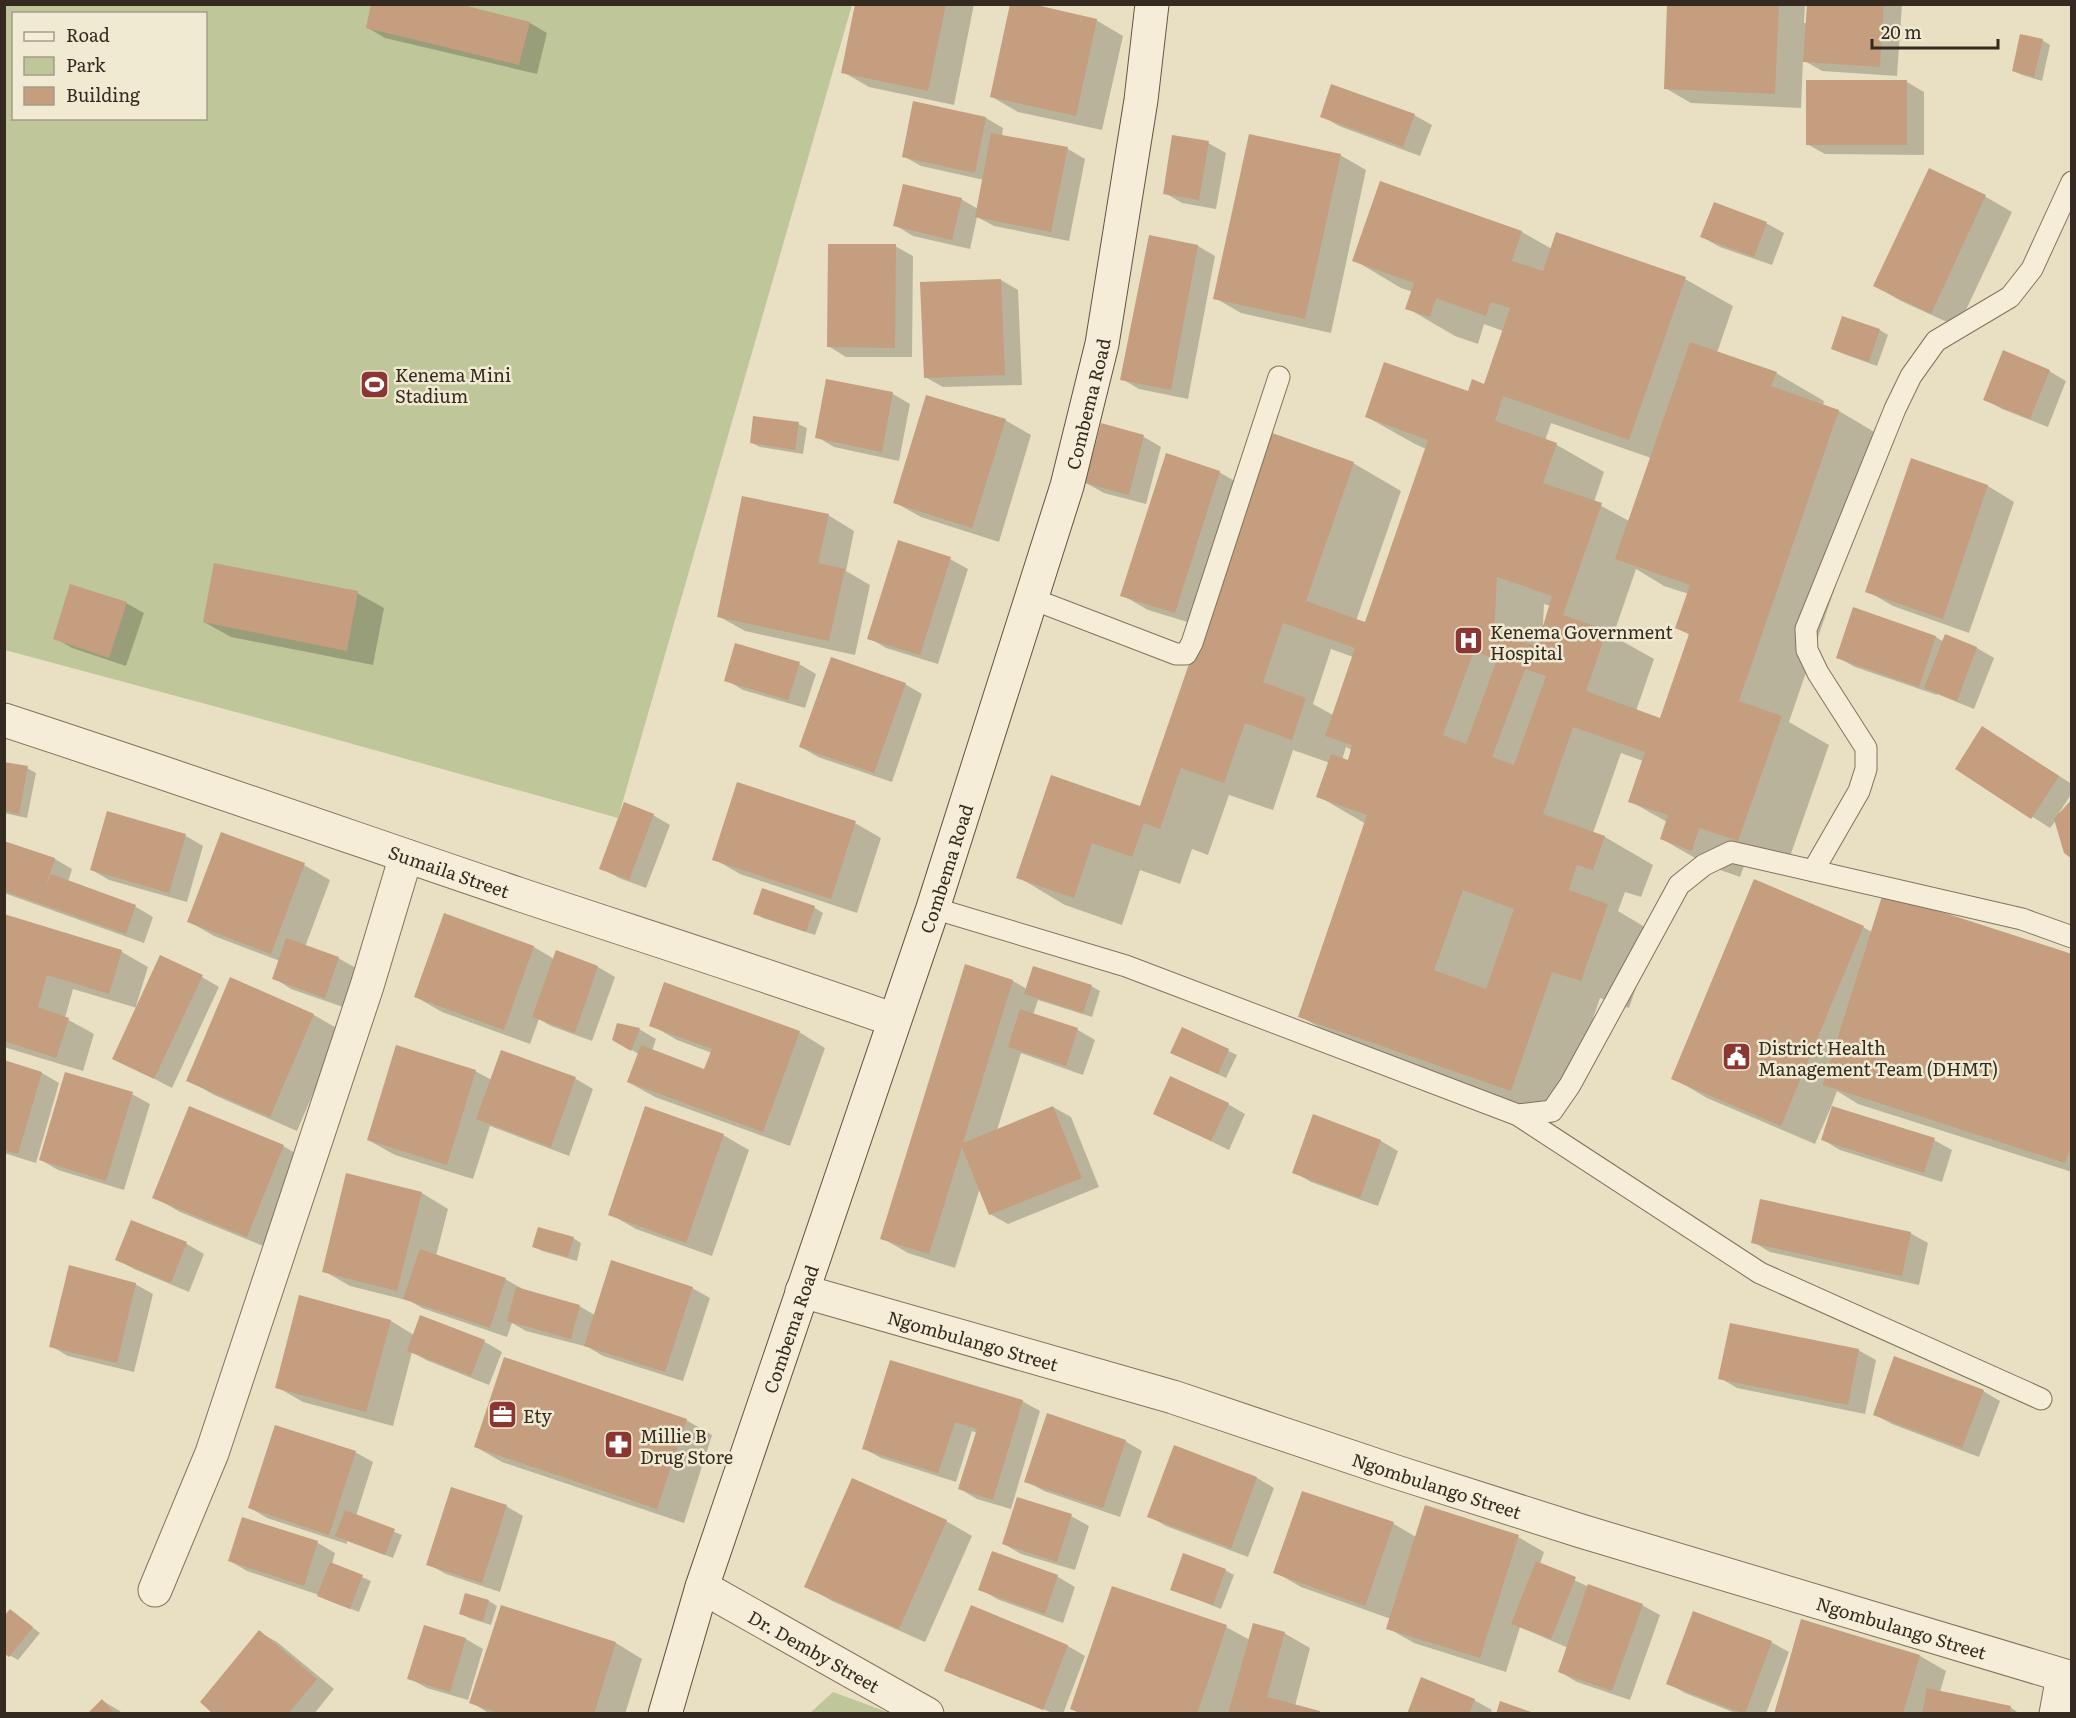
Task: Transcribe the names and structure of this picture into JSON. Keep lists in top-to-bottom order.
{
  "streets": {
    "street": [
      "Combema Road",
      "Sumaila Street",
      "Ngombulango Street",
      "Dr. Demby Street"
    ]
  },
  "crossings": [
    ["Combema Road", "Sumaila Street"],
    ["Combema Road", "Ngombulango Street"],
    ["Combema Road", "Dr. Demby Street"]
  ],
  "places": {
    "sports": ["Kenema Mini Stadium"],
    "hospital": ["Kenema Government Hospital"],
    "public building": ["District Health Management Team (DHMT)"],
    "office": ["Ety"],
    "pharmacy": ["Millie B Drug Store"]
  },
  "legend": ["Road", "Park", "Building"],
  "scale_bar": "20 m"
}
